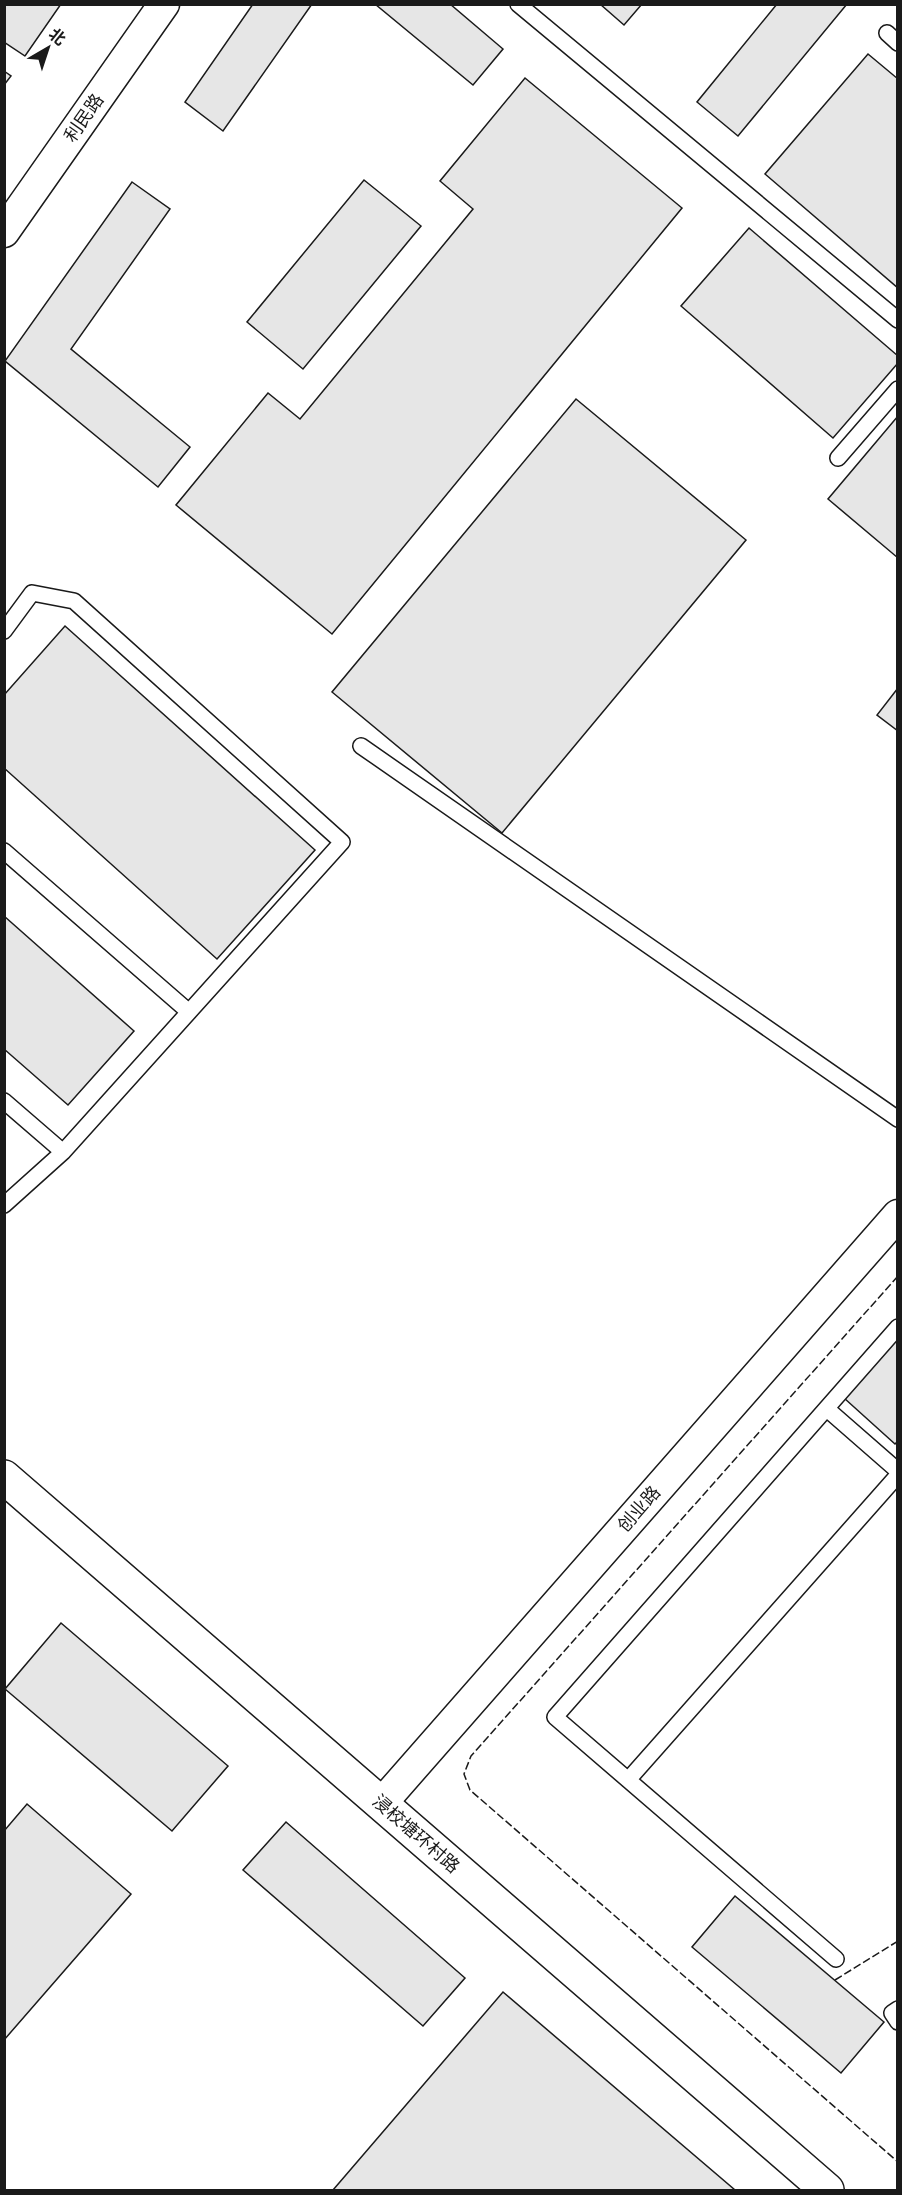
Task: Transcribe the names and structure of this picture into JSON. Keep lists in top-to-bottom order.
{
  "streets": {
    "street": ["利民路", "创业路", "浸校塘环村路"]
  },
  "crossings": [
    ["创业路", "浸校塘环村路"]
  ],
  "north": "top right"
}
